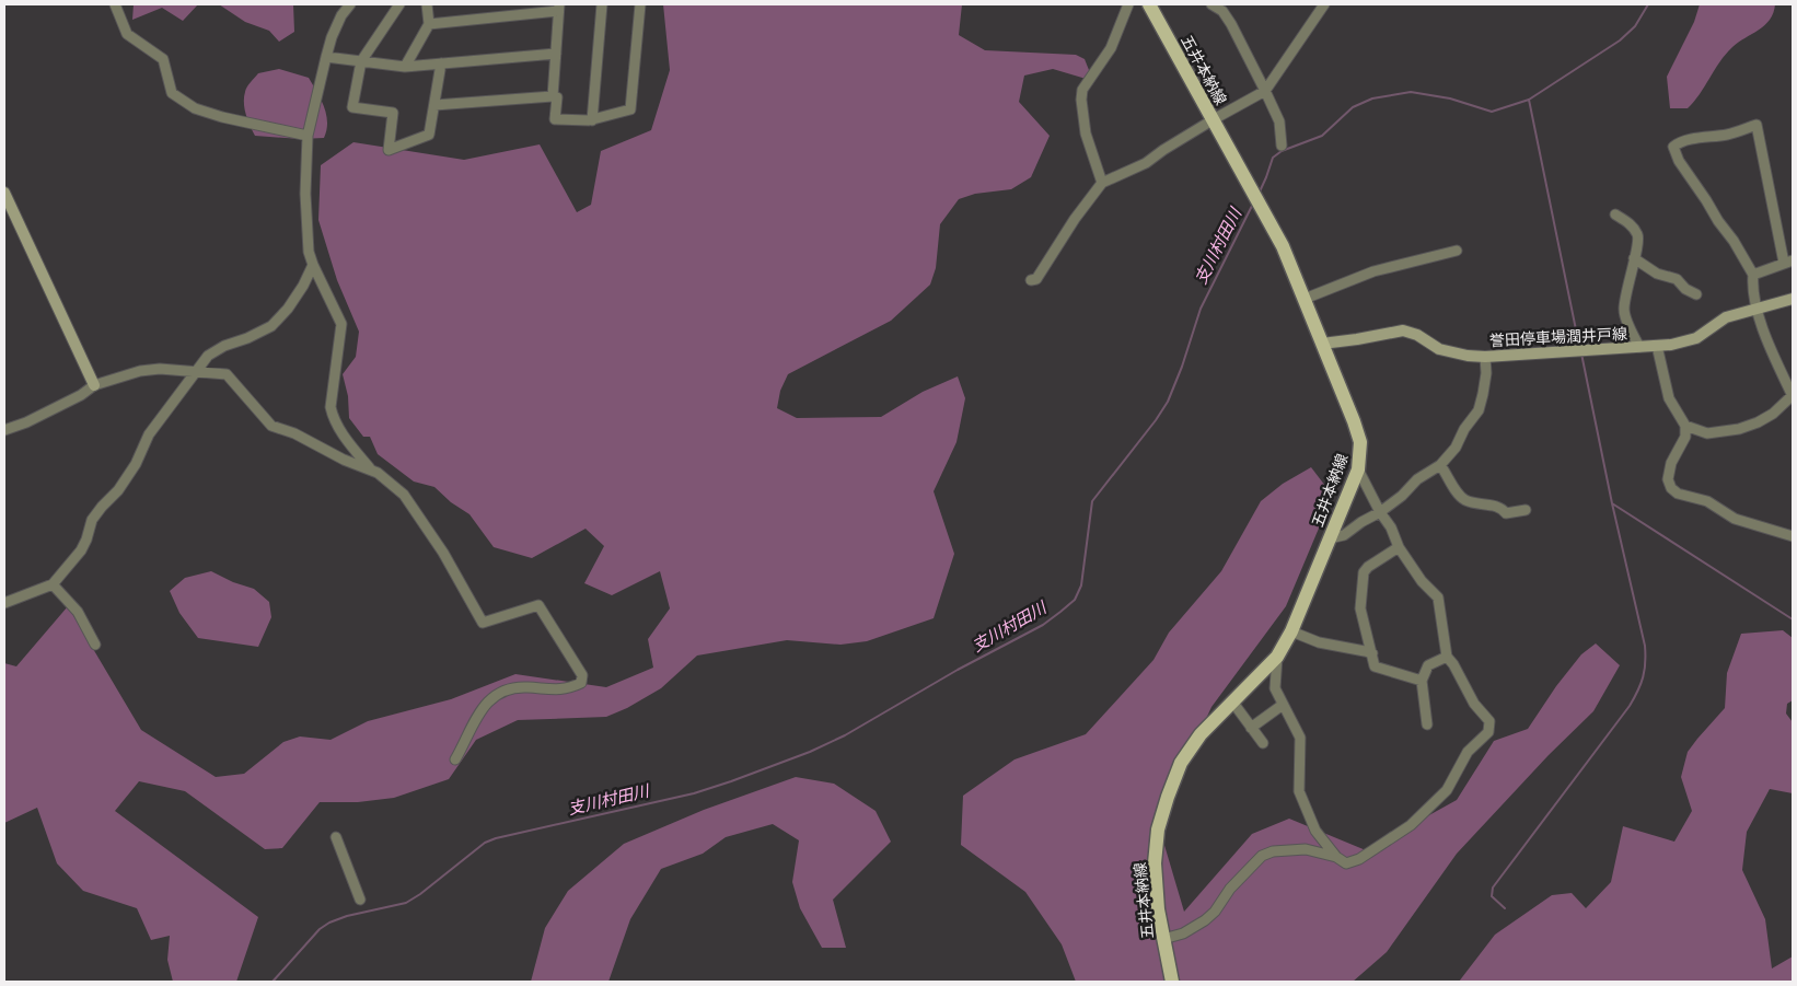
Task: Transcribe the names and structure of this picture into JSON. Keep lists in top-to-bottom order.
{
  "streets": {
    "main road": ["五井本納線", "誉田停車場潤井戸線"]
  },
  "crossings": [
    ["五井本納線", "誉田停車場潤井戸線"]
  ],
  "water": ["支川村田川"]
}
